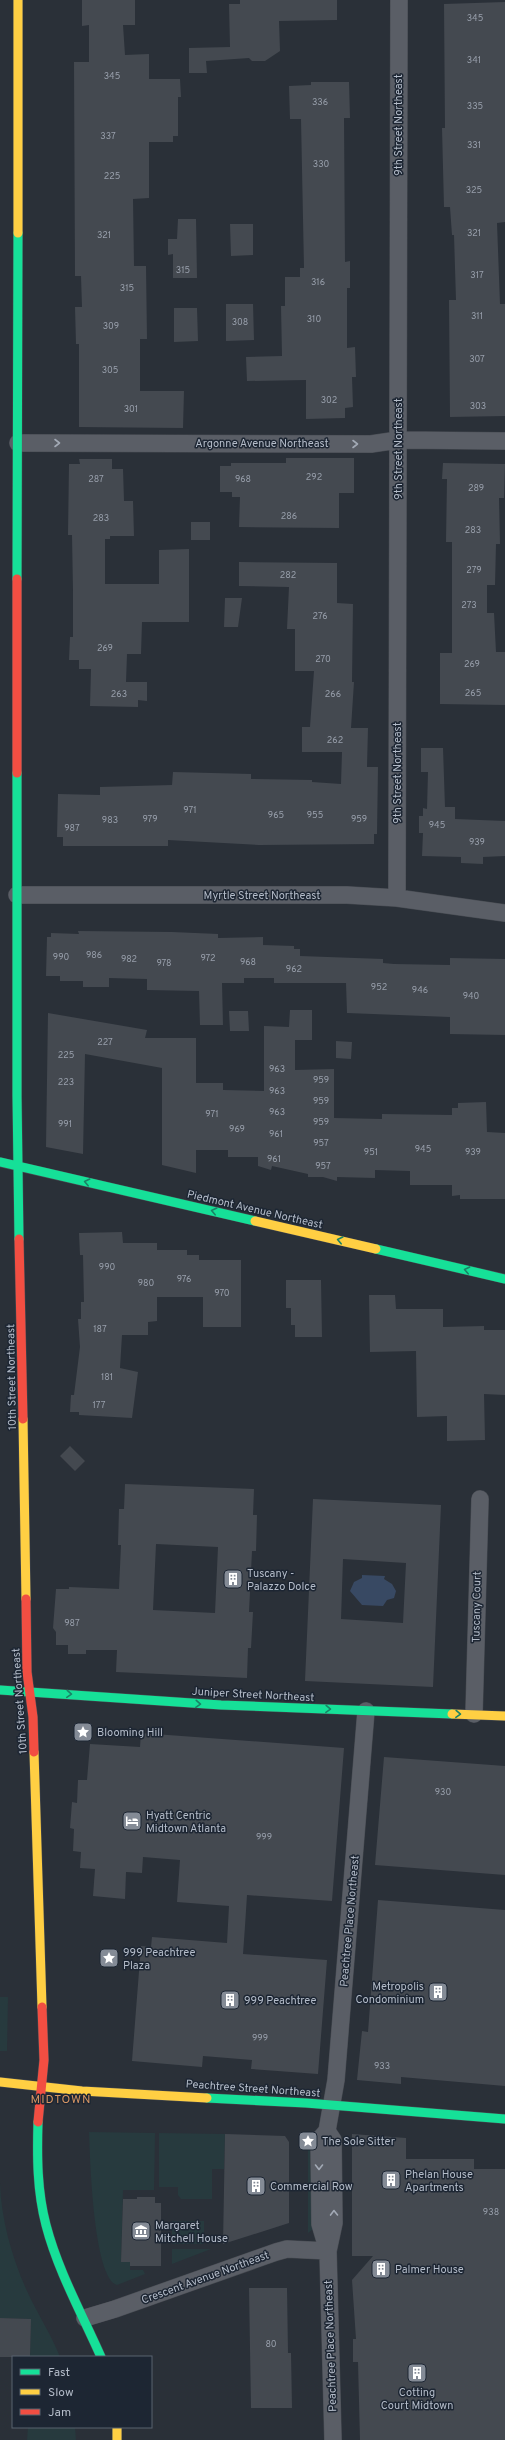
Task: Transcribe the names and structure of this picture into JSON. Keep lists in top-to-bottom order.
{
  "streets": {
    "main road": [
      "Piedmont Avenue Northeast",
      "10th Street Northeast",
      "Juniper Street Northeast",
      "Peachtree Street Northeast"
    ],
    "street": [
      "9th Street Northeast",
      "Argonne Avenue Northeast",
      "Myrtle Street Northeast",
      "Tuscany Court",
      "Peachtree Place Northeast",
      "Crescent Avenue Northeast"
    ]
  },
  "crossings": [
    ["9th Street Northeast", "Argonne Avenue Northeast"],
    ["9th Street Northeast", "Myrtle Street Northeast"],
    ["Argonne Avenue Northeast", "10th Street Northeast"],
    ["Myrtle Street Northeast", "10th Street Northeast"],
    ["Piedmont Avenue Northeast", "10th Street Northeast"],
    ["10th Street Northeast", "Juniper Street Northeast"],
    ["10th Street Northeast", "Peachtree Street Northeast"],
    ["10th Street Northeast", "Crescent Avenue Northeast"],
    ["Tuscany Court", "Juniper Street Northeast"],
    ["Juniper Street Northeast", "Peachtree Place Northeast"],
    ["Peachtree Place Northeast", "Peachtree Street Northeast"],
    ["Peachtree Place Northeast", "Crescent Avenue Northeast"]
  ],
  "one_way": ["Argonne Avenue Northeast", "Piedmont Avenue Northeast", "Juniper Street Northeast"],
  "districts": ["MIDTOWN"],
  "places": {
    "building": [
      "Tuscany - Palazzo Dolce",
      "Metropolis Condominium",
      "999 Peachtree",
      "Phelan House Apartments",
      "Commercial Row",
      "Palmer House",
      "Cotting Court Midtown"
    ],
    "place": ["Blooming Hill", "999 Peachtree Plaza", "The Sole Sitter"],
    "hotel": ["Hyatt Centric Midtown Atlanta"],
    "museum": ["Margaret Mitchell House"]
  },
  "house_numbers": [
    "345",
    "341",
    "345",
    "336",
    "335",
    "337",
    "331",
    "330",
    "225",
    "325",
    "321",
    "321",
    "315",
    "317",
    "316",
    "315",
    "311",
    "310",
    "308",
    "309",
    "307",
    "305",
    "302",
    "303",
    "301",
    "292",
    "287",
    "968",
    "289",
    "286",
    "283",
    "283",
    "279",
    "282",
    "273",
    "276",
    "269",
    "270",
    "269",
    "265",
    "263",
    "266",
    "262",
    "971",
    "965",
    "955",
    "979",
    "959",
    "983",
    "945",
    "987",
    "939",
    "986",
    "990",
    "972",
    "982",
    "968",
    "978",
    "962",
    "952",
    "946",
    "940",
    "227",
    "225",
    "963",
    "959",
    "223",
    "963",
    "959",
    "963",
    "971",
    "959",
    "991",
    "969",
    "961",
    "957",
    "945",
    "951",
    "939",
    "961",
    "957",
    "990",
    "976",
    "980",
    "970",
    "187",
    "181",
    "177",
    "987",
    "930",
    "999",
    "999",
    "933",
    "938",
    "80"
  ],
  "legend": ["Fast", "Slow", "Jam"]
}
